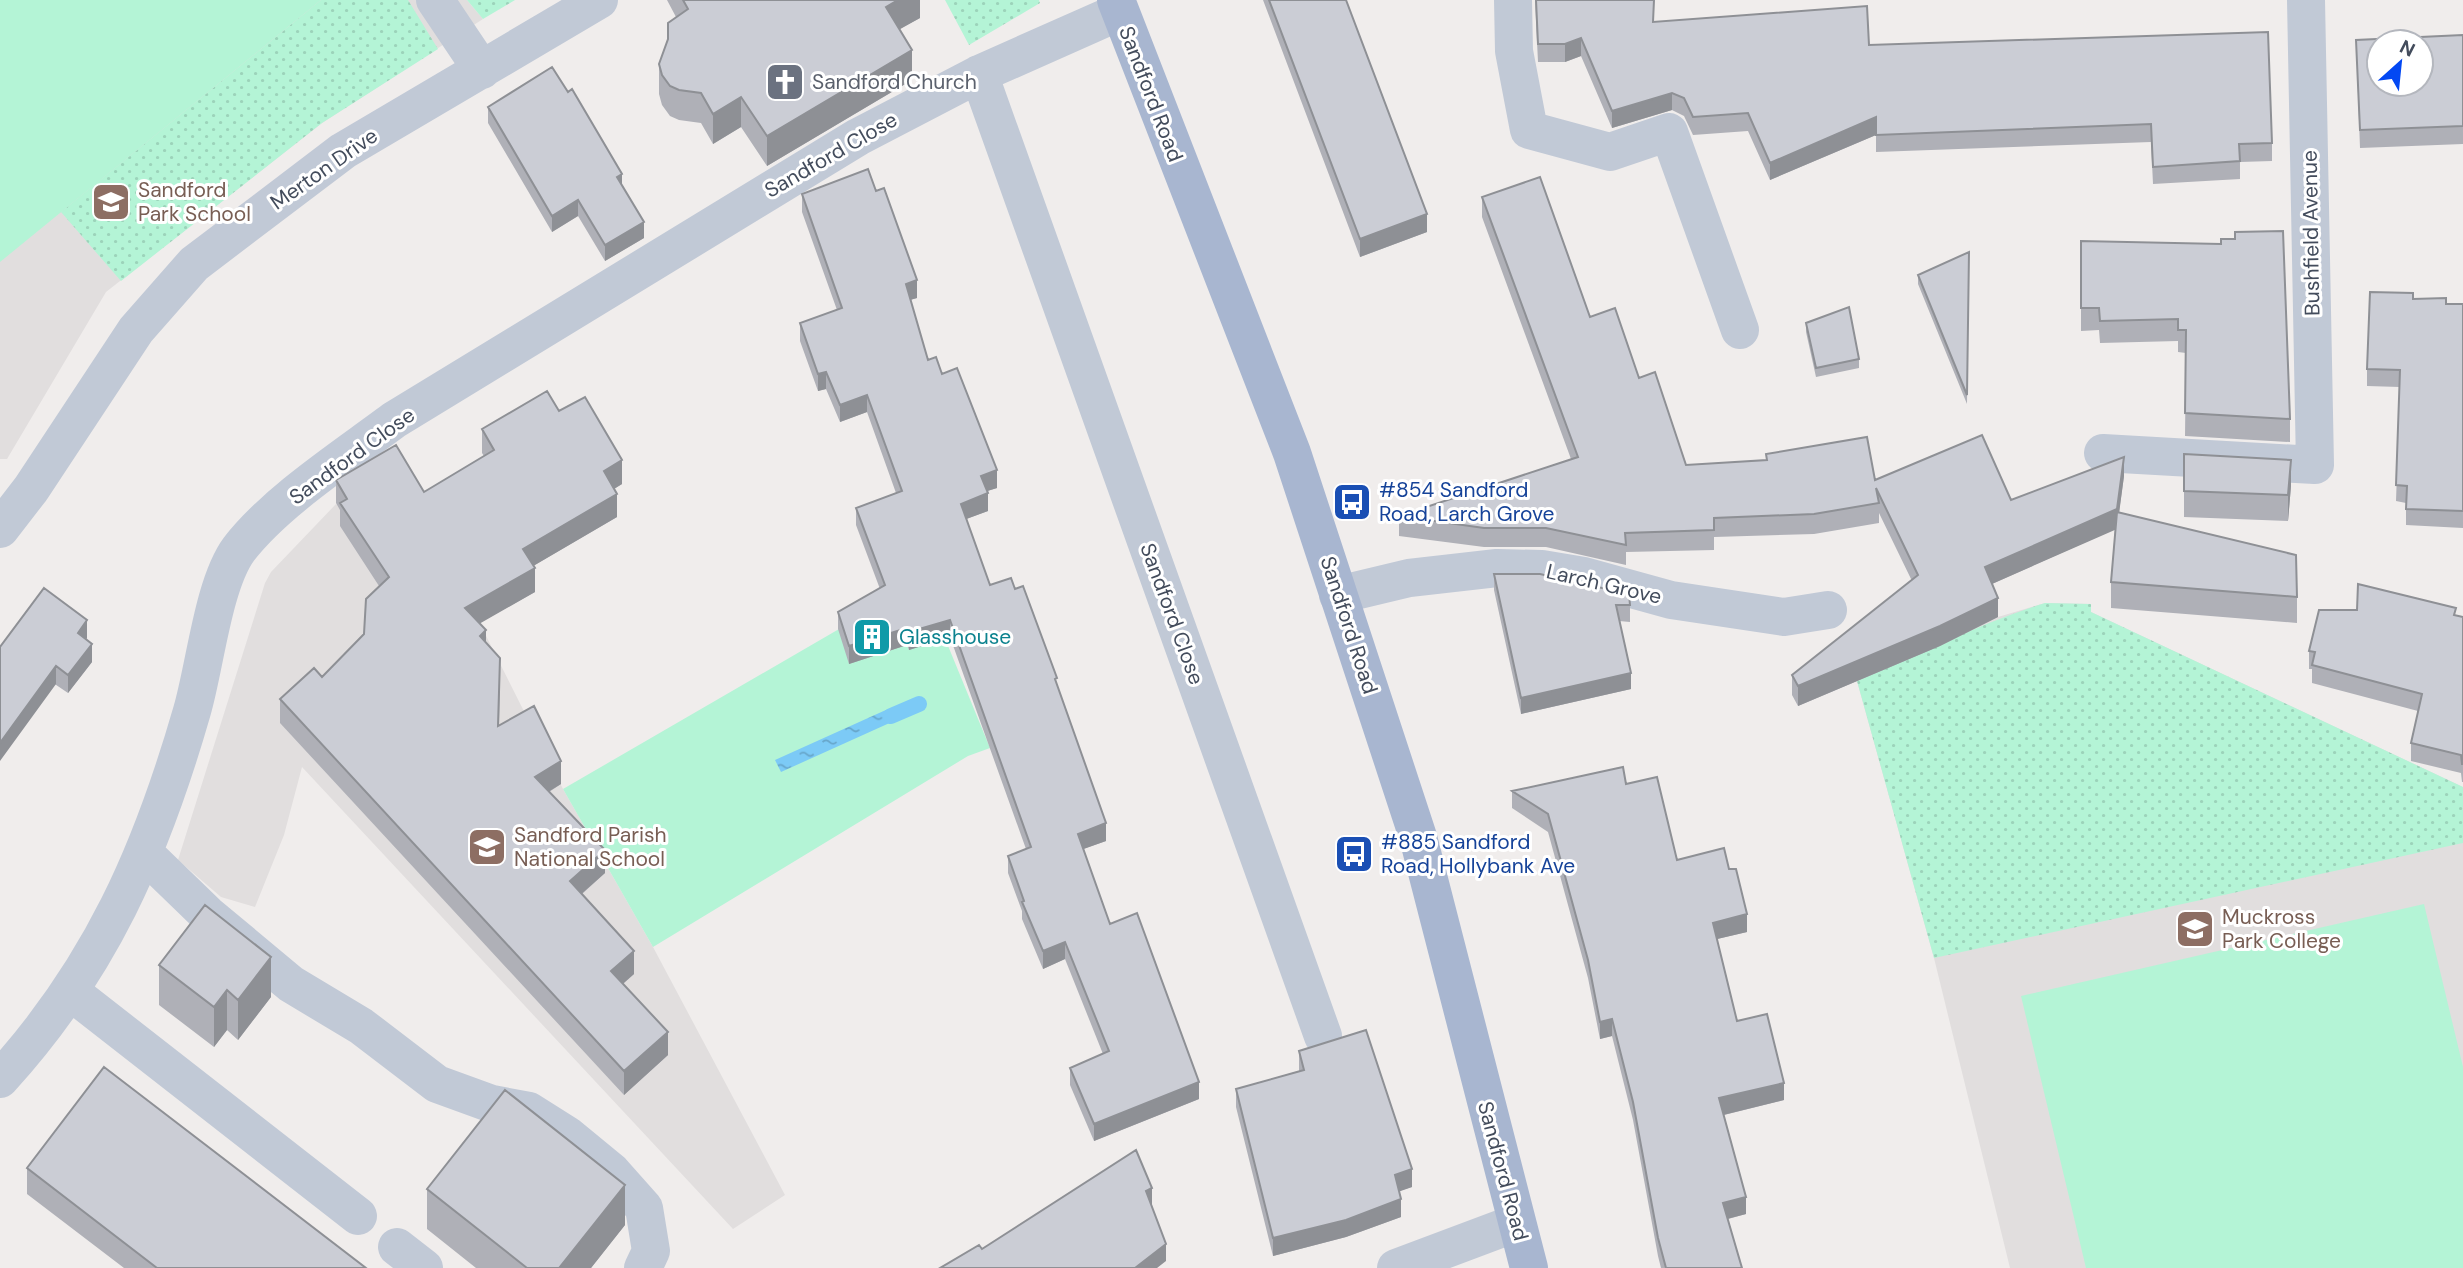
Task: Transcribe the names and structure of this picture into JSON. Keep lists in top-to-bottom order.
{
  "streets": {
    "main road": ["Sandford Road"],
    "street": [
      "Sandford Close",
      "Merton Drive",
      "Bushfield Avenue",
      "Larch Grove"
    ]
  },
  "crossings": [
    ["Sandford Road", "Sandford Close"],
    ["Sandford Road", "Larch Grove"]
  ],
  "places": {
    "church": ["Sandford Church"],
    "school or university": ["Sandford Park School", "Sandford Parish National School", "Muckross Park College"],
    "bus stop": ["#854 Sandford Road, Larch Grove", "#885 Sandford Road, Hollybank Ave"],
    "building": ["Glasshouse"]
  },
  "north": "top right"
}
